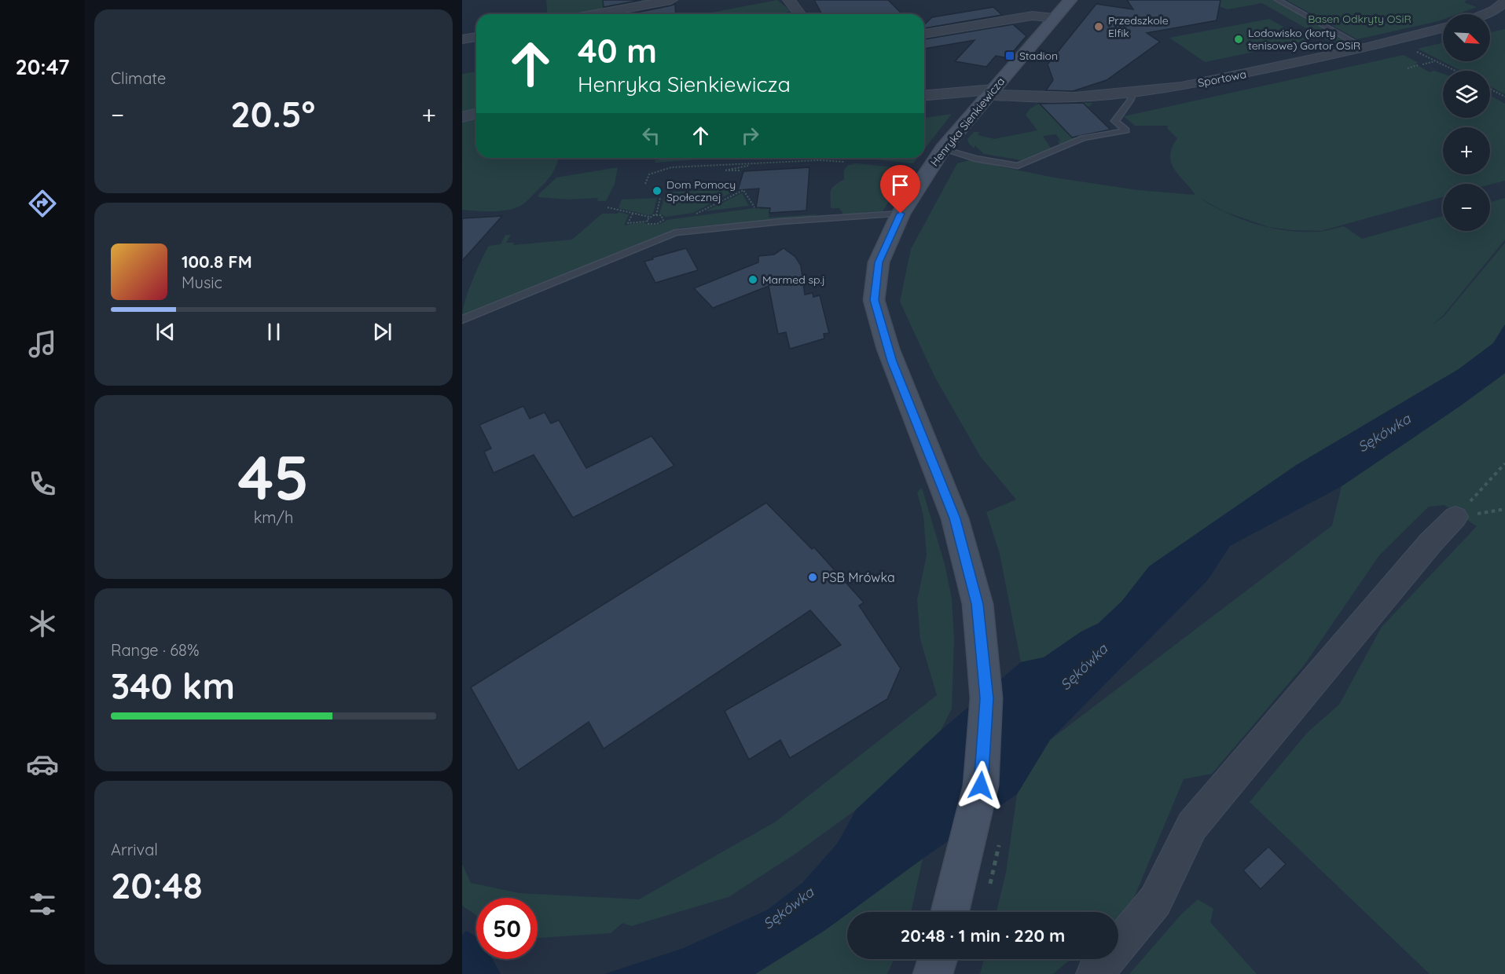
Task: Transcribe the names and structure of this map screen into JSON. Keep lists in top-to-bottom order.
{
  "streets": {
    "main road": ["Henryka Sienkiewicza"],
    "street": ["Sportowa"]
  },
  "crossings": [
    ["Sportowa", "Henryka Sienkiewicza"]
  ],
  "water": ["Sękówka"],
  "parks": ["Basen Odkryty OSiR"],
  "places": {
    "other": [
      "Przedszkole Elfik",
      "Lodowisko (korty tenisowe) Gortor OSiR",
      "Dom Pomocy Społecznej",
      "Marmed sp.j",
      "PSB Mrówka"
    ],
    "transit": ["Stadion"]
  },
  "north": "bottom right",
  "page": {
    "tabs": "20:47",
    "tile": [
      "Climate",
      ["45", "km/h"],
      ["Range · 68%", "340 km"],
      ["Arrival", "20:48"]
    ],
    "map_buttons": ["+", "−"],
    "turn": ["40 m", "Henryka Sienkiewicza"],
    "heat": ["−", "20.5°", "+"],
    "song": ["100.8 FM", "Music"],
    "limit": "50",
    "trip": "20:48 · 1 min · 220 m"
  }
}
